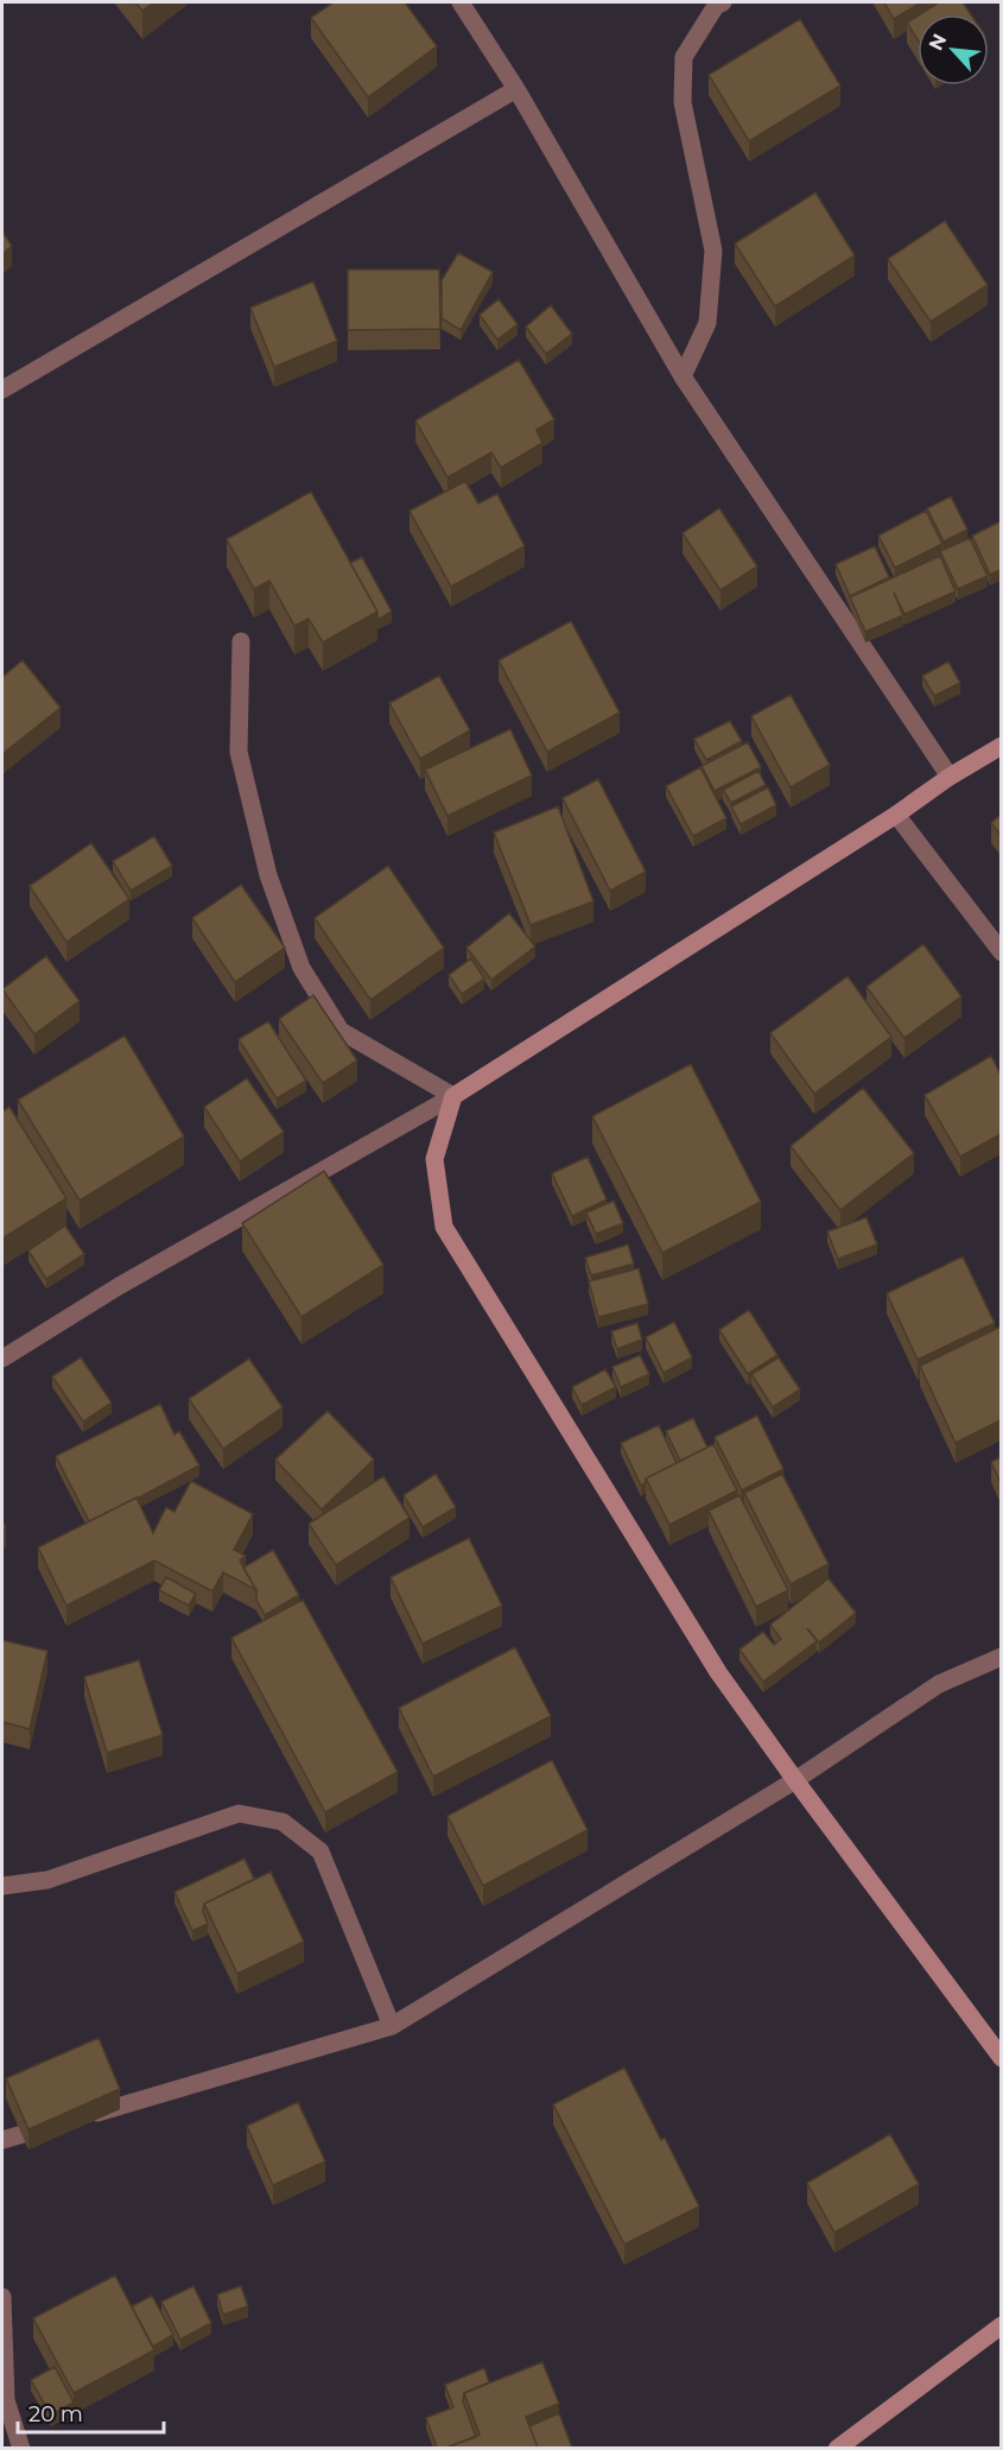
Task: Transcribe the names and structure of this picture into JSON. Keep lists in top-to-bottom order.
{
  "scale_bar": "20 m",
  "north": "top left"
}
